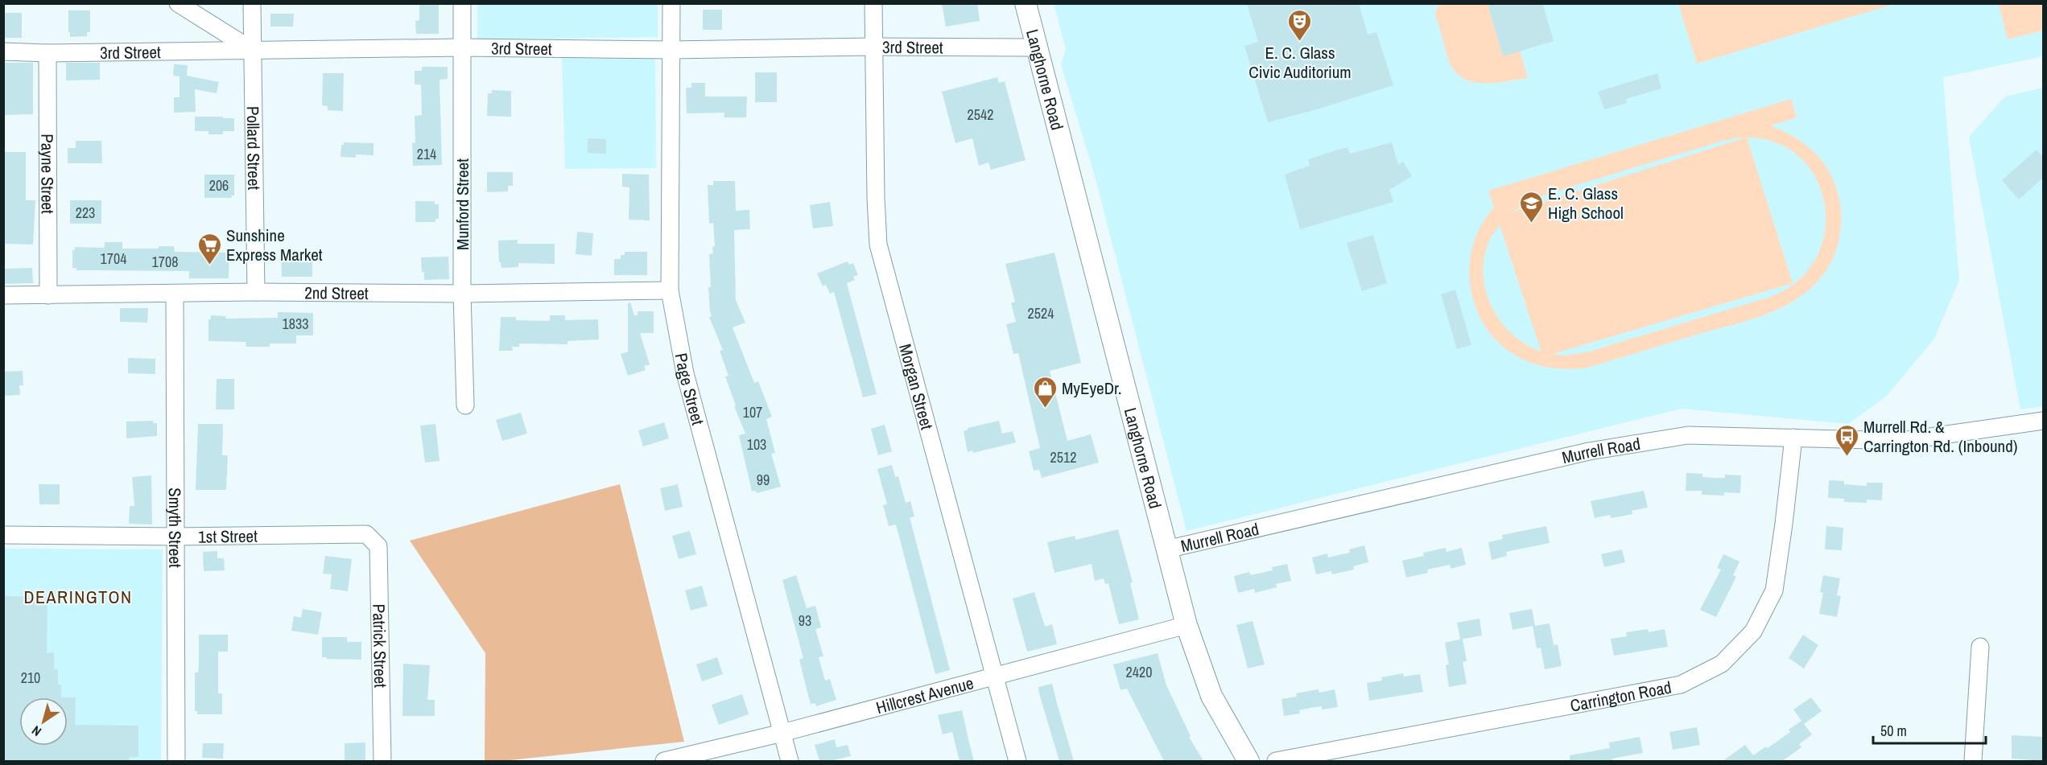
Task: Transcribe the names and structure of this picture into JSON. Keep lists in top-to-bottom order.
{
  "streets": {
    "main road": ["Langhorne Road"],
    "street": [
      "3rd Street",
      "Pollard Street",
      "Payne Street",
      "Munford Street",
      "2nd Street",
      "Morgan Street",
      "Page Street",
      "Murrell Road",
      "Smyth Street",
      "1st Street",
      "Patrick Street",
      "Hillcrest Avenue",
      "Carrington Road"
    ]
  },
  "crossings": [
    ["3rd Street", "Langhorne Road"],
    ["3rd Street", "Pollard Street"],
    ["3rd Street", "Payne Street"],
    ["3rd Street", "Munford Street"],
    ["3rd Street", "Morgan Street"],
    ["3rd Street", "Page Street"],
    ["Langhorne Road", "Murrell Road"],
    ["Langhorne Road", "Hillcrest Avenue"],
    ["Pollard Street", "2nd Street"],
    ["Payne Street", "2nd Street"],
    ["Munford Street", "2nd Street"],
    ["2nd Street", "Page Street"],
    ["2nd Street", "Smyth Street"],
    ["Morgan Street", "Hillcrest Avenue"],
    ["Page Street", "Hillcrest Avenue"],
    ["Murrell Road", "Carrington Road"],
    ["Smyth Street", "1st Street"],
    ["1st Street", "Patrick Street"]
  ],
  "districts": ["DEARINGTON"],
  "places": {
    "theatre": ["E. C. Glass Civic Auditorium"],
    "school or university": ["E. C. Glass High School"],
    "supermarket": ["Sunshine Express Market"],
    "shop": ["MyEyeDr."],
    "bus stop": ["Murrell Rd. & Carrington Rd. (Inbound)"]
  },
  "house_numbers": [
    "2542",
    "214",
    "206",
    "223",
    "1704",
    "1708",
    "2524",
    "1833",
    "107",
    "103",
    "2512",
    "99",
    "93",
    "2420",
    "210"
  ],
  "scale_bar": "50 m",
  "north": "bottom left"
}
